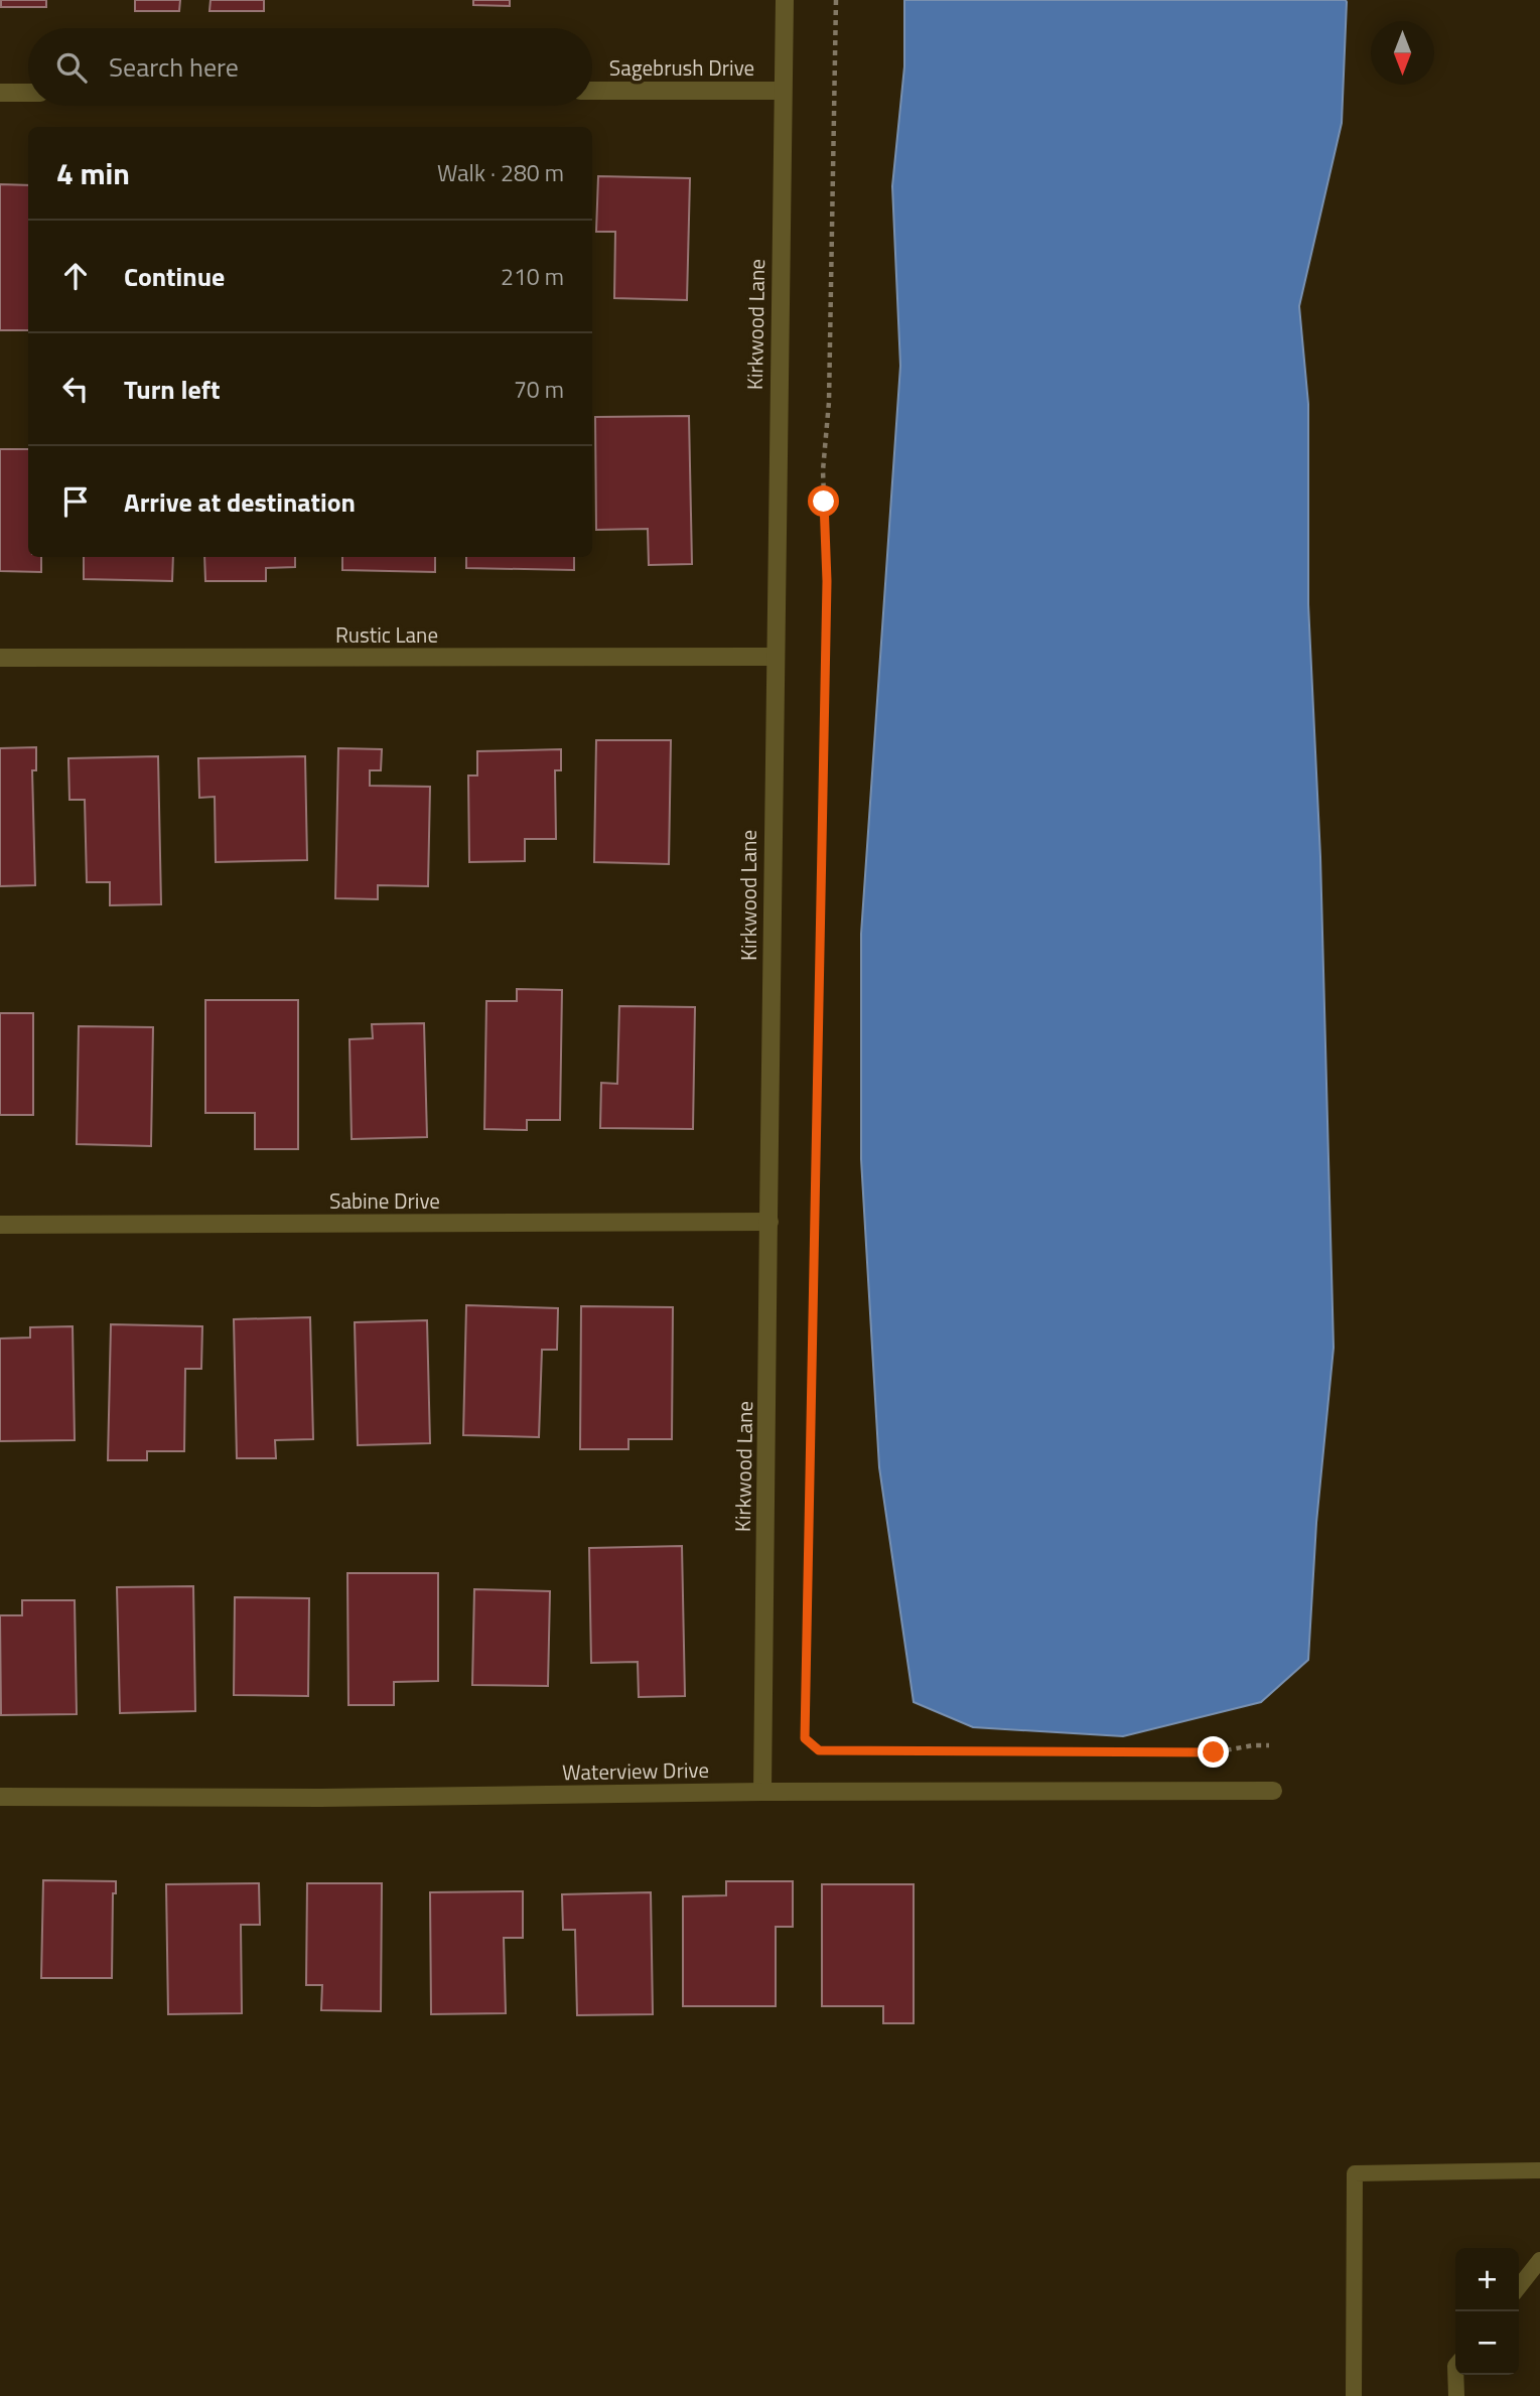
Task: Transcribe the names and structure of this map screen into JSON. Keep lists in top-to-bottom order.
{
  "streets": {
    "street": [
      "Sagebrush Drive",
      "Kirkwood Lane",
      "Rustic Lane",
      "Sabine Drive",
      "Waterview Drive"
    ]
  },
  "crossings": [
    ["Sagebrush Drive", "Kirkwood Lane"],
    ["Kirkwood Lane", "Rustic Lane"],
    ["Kirkwood Lane", "Sabine Drive"],
    ["Kirkwood Lane", "Waterview Drive"]
  ],
  "north": "bottom",
  "page": {
    "search": "Search here",
    "heading": ["4 min", "Walk · 280 m"],
    "list": [
      ["Continue", "210 m"],
      ["Turn left", "70 m"],
      "Arrive at destination"
    ],
    "map_buttons": ["+", "−"]
  }
}
